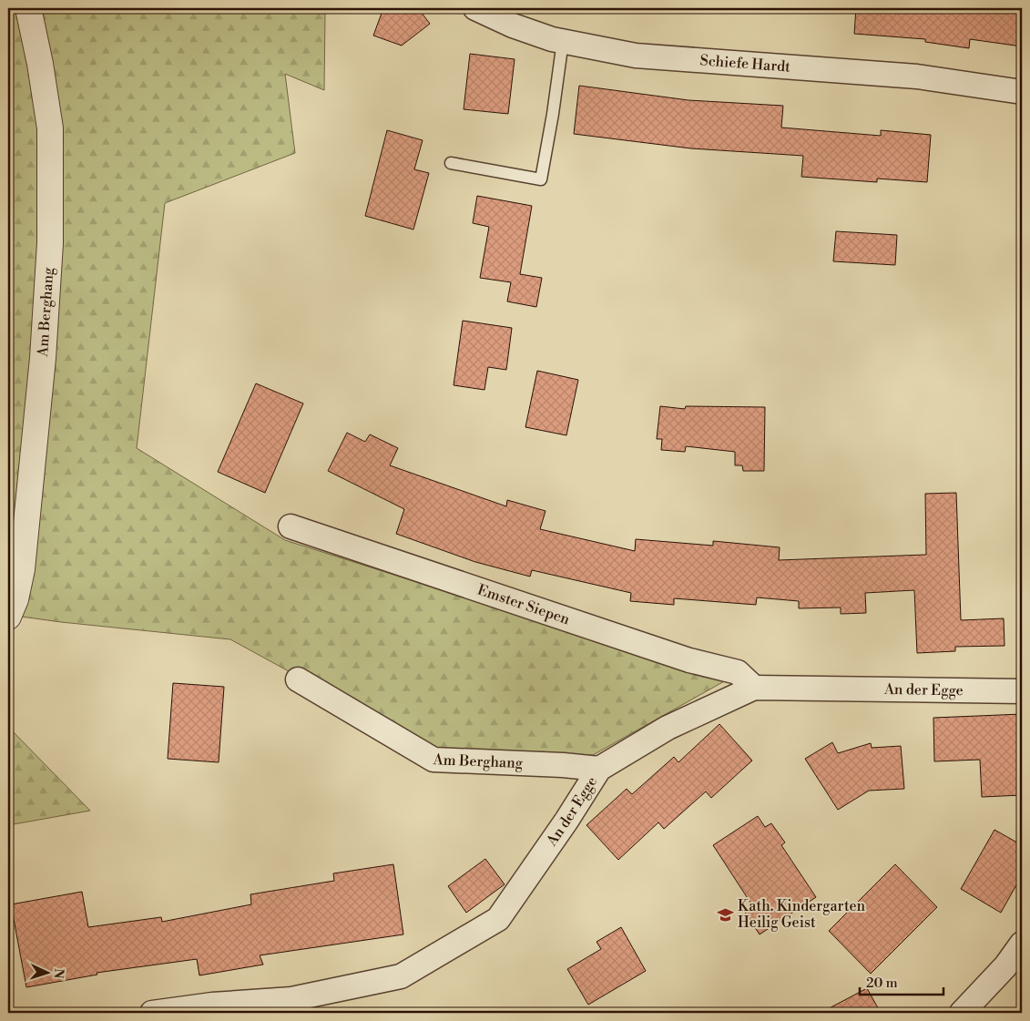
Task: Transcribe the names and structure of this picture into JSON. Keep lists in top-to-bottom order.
{
  "streets": {
    "street": [
      "Schiefe Hardt",
      "Am Berghang",
      "Emster Siepen",
      "An der Egge"
    ]
  },
  "crossings": [
    ["Am Berghang", "An der Egge"],
    ["Emster Siepen", "An der Egge"]
  ],
  "places": {
    "school or university": ["Kath. Kindergarten Heilig Geist"]
  },
  "scale_bar": "20 m",
  "north": "right"
}
